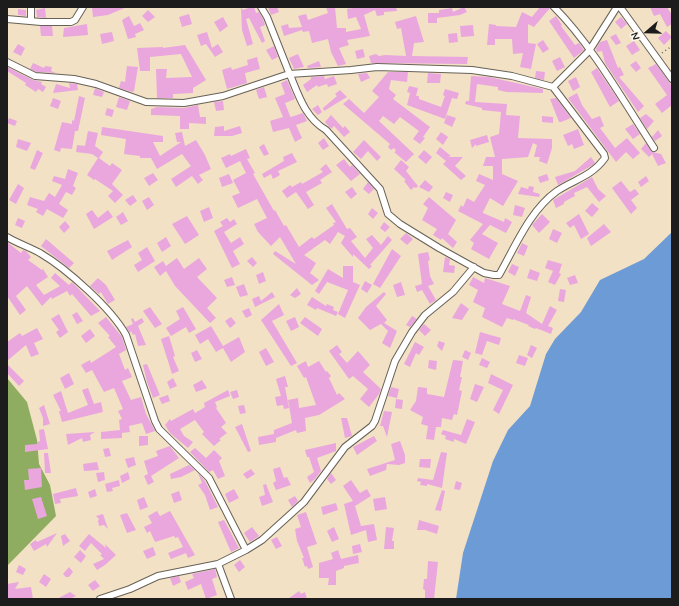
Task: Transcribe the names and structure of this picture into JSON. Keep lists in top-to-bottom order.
{
  "north": "left"
}
